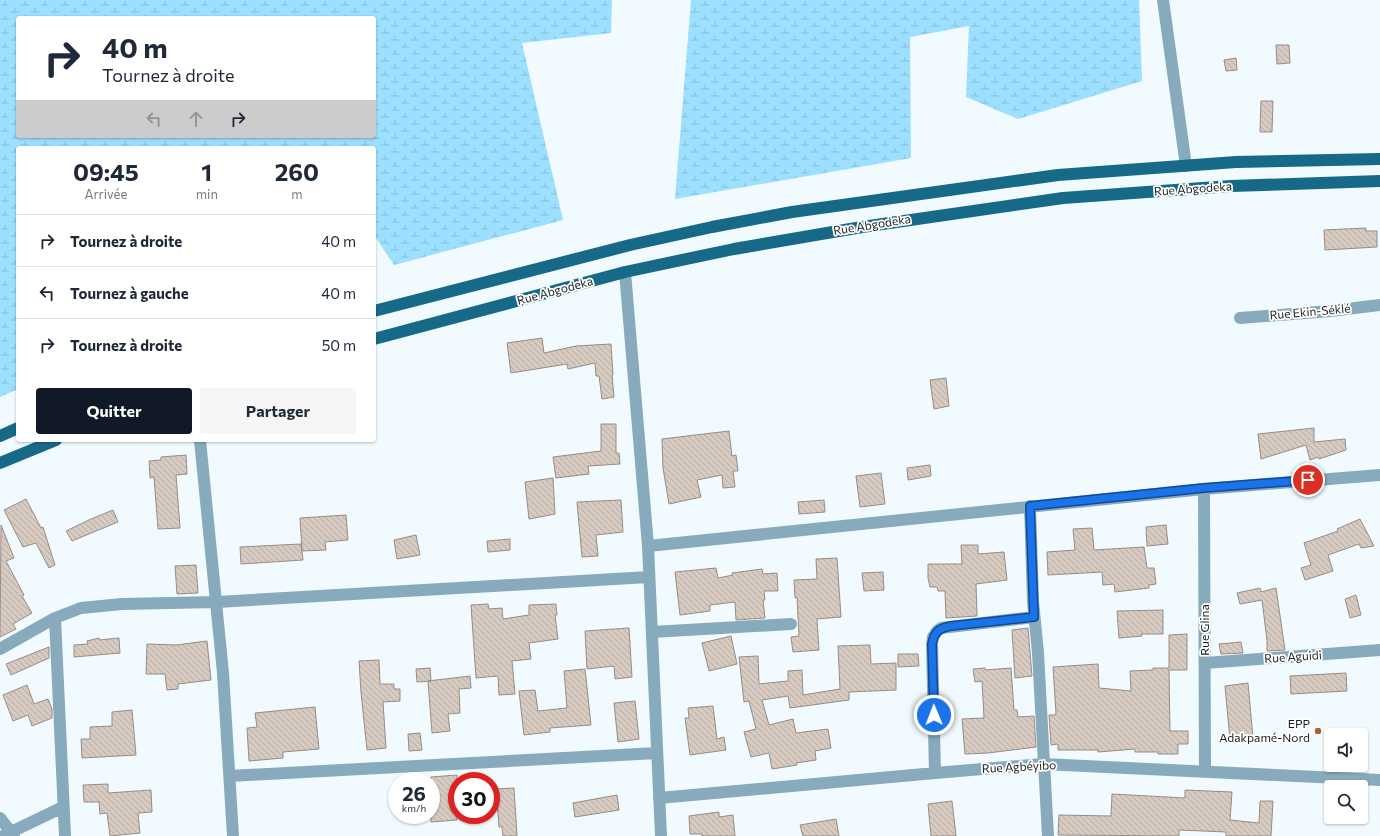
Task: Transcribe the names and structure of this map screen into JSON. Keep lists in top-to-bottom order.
{
  "streets": {
    "main road": ["Rue Abgodeka"],
    "street": [
      "Rue Ekin-Séklé",
      "Rue Glina",
      "Rue Aguidi",
      "Rue Agbéyibo"
    ]
  },
  "crossings": [
    ["Rue Glina", "Rue Aguidi"],
    ["Rue Glina", "Rue Agbéyibo"]
  ],
  "places": ["EPP Adakpamé-Nord"],
  "page": {
    "turn": ["40 m", "Tournez à droite"],
    "eta": [
      "09:45",
      "Arrivée",
      "1",
      "min",
      "260",
      "m"
    ],
    "list": [
      {
        "name": "Tournez à droite",
        "value": "40 m"
      },
      {
        "name": "Tournez à gauche",
        "value": "40 m"
      },
      {
        "name": "Tournez à droite",
        "value": "50 m"
      }
    ],
    "buttons": ["Quitter", "Partager"],
    "speed": "26 km/h",
    "limit": "30"
  }
}
